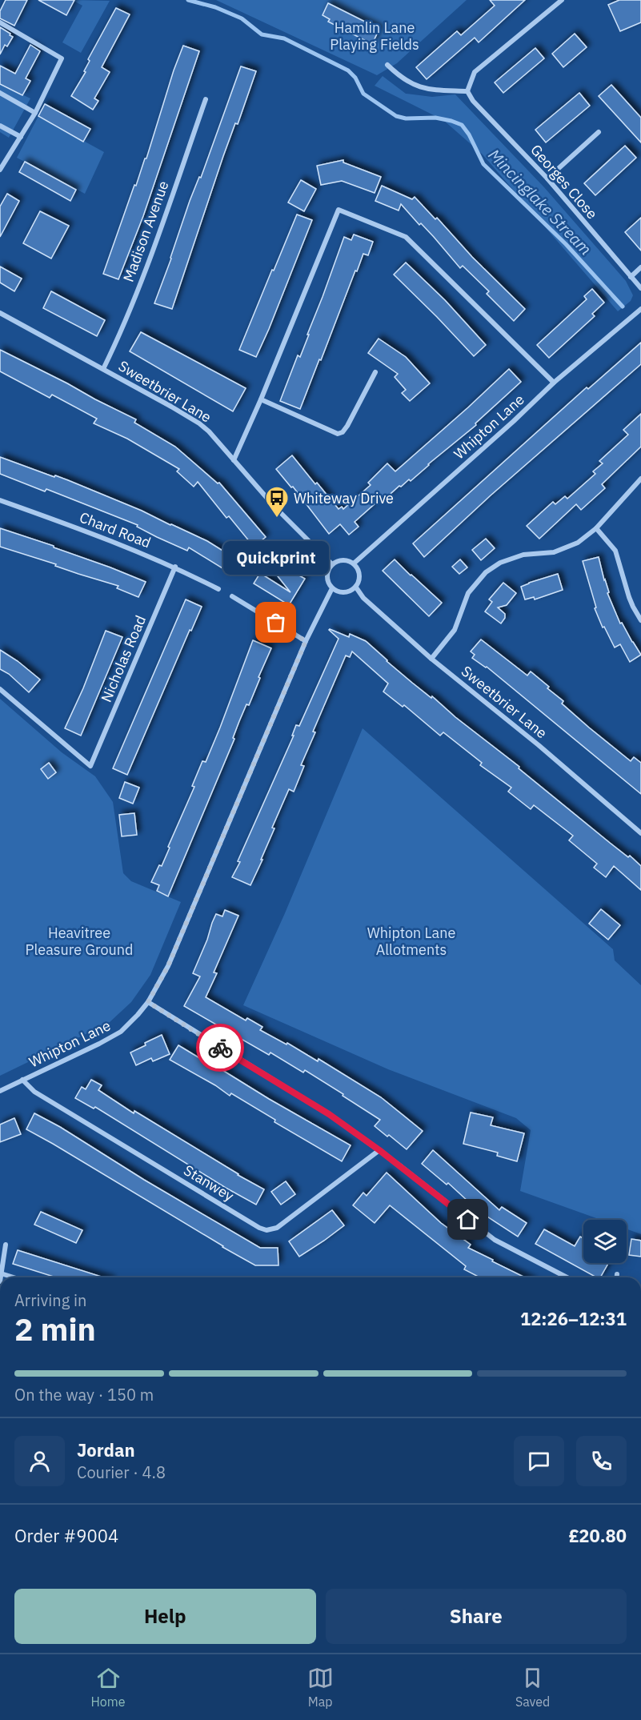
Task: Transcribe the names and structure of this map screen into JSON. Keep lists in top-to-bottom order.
{
  "streets": {
    "street": [
      "Georges Close",
      "Madison Avenue",
      "Sweetbrier Lane",
      "Whipton Lane",
      "Chard Road",
      "Nicholas Road",
      "Stanwey"
    ]
  },
  "crossings": [
    ["Madison Avenue", "Sweetbrier Lane"],
    ["Sweetbrier Lane", "Whipton Lane"],
    ["Whipton Lane", "Stanwey"],
    ["Chard Road", "Nicholas Road"]
  ],
  "water": ["Mincinglake Stream"],
  "parks": ["Hamlin Lane Playing Fields", "Heavitree Pleasure Ground", "Whipton Lane Allotments"],
  "places": {
    "bus stop": ["Whiteway Drive"],
    "other": ["Quickprint"]
  },
  "page": {
    "bubble": "Quickprint",
    "heading": ["2 min", "Arriving in", "12:26–12:31"],
    "panel": [
      "Jordan",
      "Courier · 4.8",
      "Order #9004",
      "£20.80"
    ],
    "bar": "On the way · 150 m",
    "buttons": ["Help", "Share"],
    "tabs": ["Home", "Map", "Saved"]
  }
}
